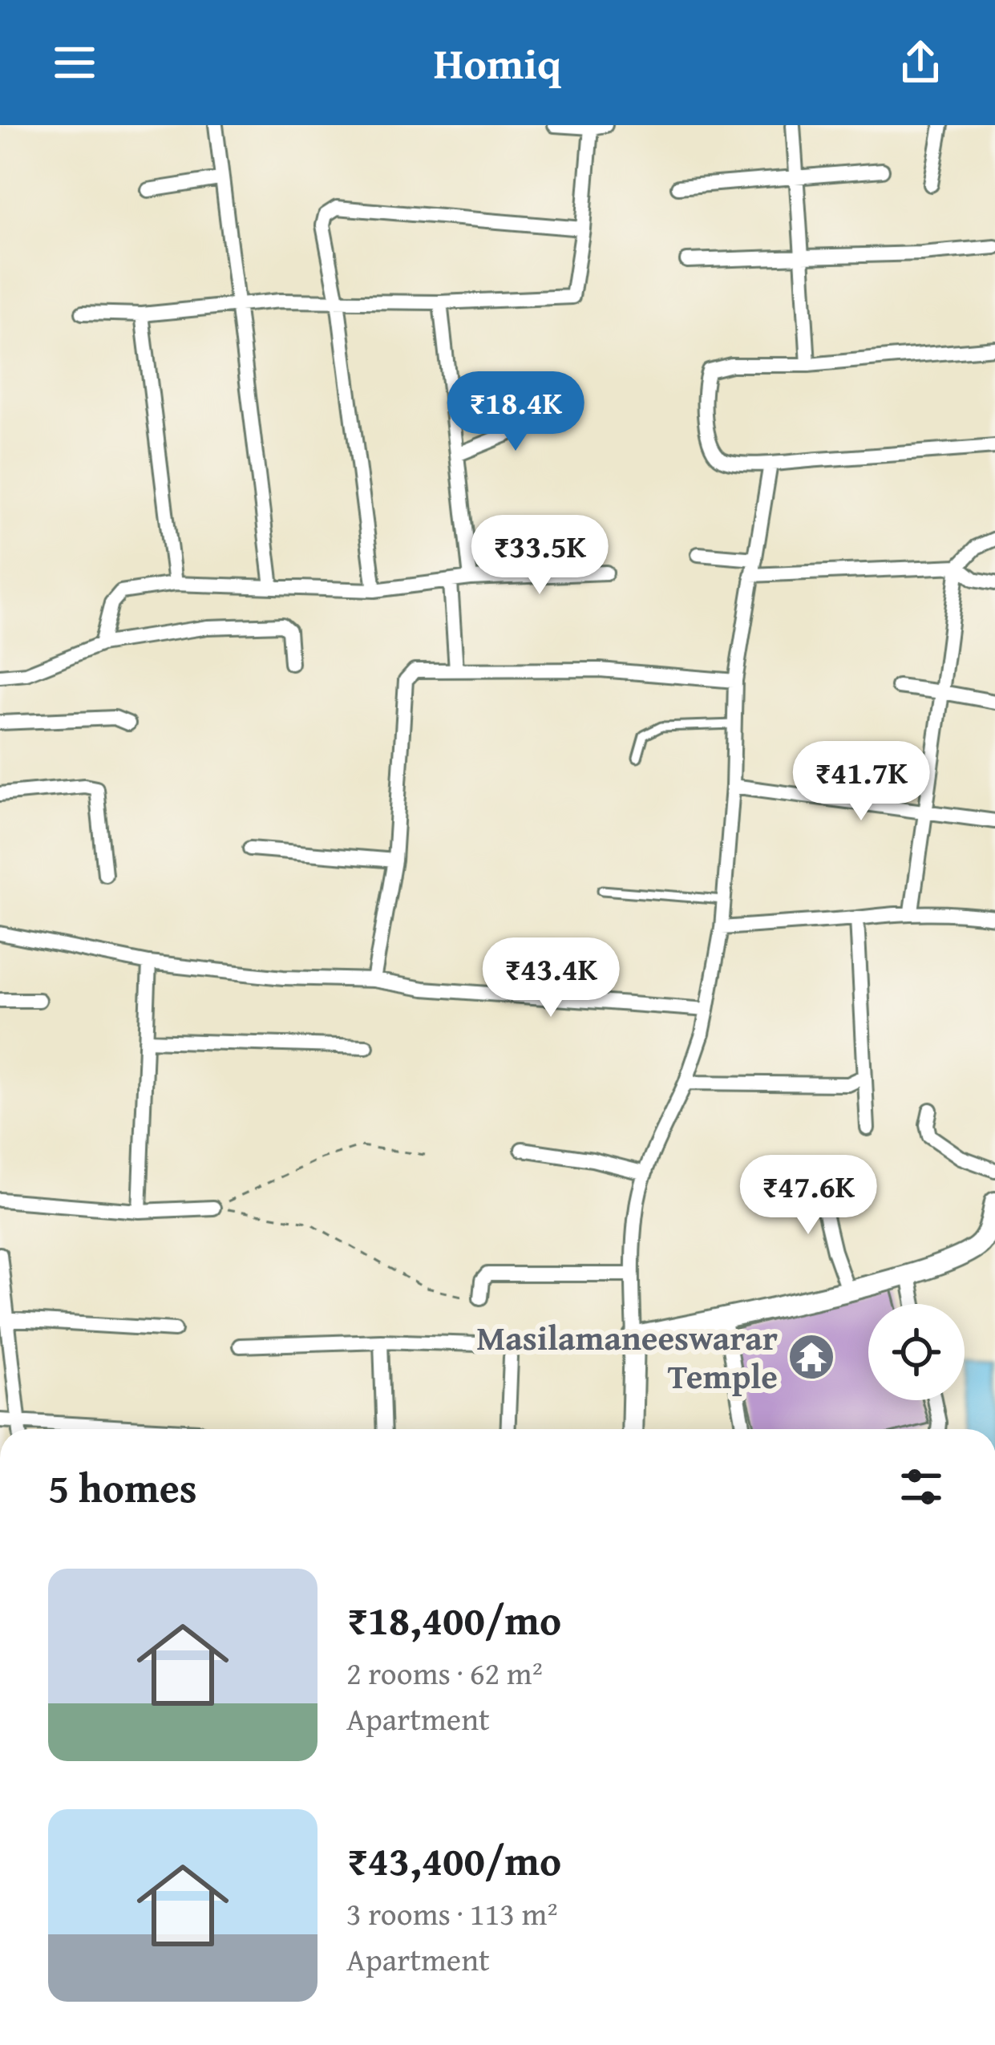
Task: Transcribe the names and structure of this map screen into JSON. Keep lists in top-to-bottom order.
{
  "places": {
    "temple": ["Masilamaneeswarar Temple"]
  },
  "page": {
    "header": "Homiq",
    "price": [
      "₹18.4K",
      "₹33.5K",
      "₹41.7K",
      "₹43.4K",
      "₹47.6K"
    ],
    "heading": "5 homes",
    "list": [
      {
        "name": "₹18,400/mo",
        "note": "2 rooms · 62 m² · Apartment"
      },
      {
        "name": "₹43,400/mo",
        "note": "3 rooms · 113 m² · Apartment"
      }
    ]
  }
}
